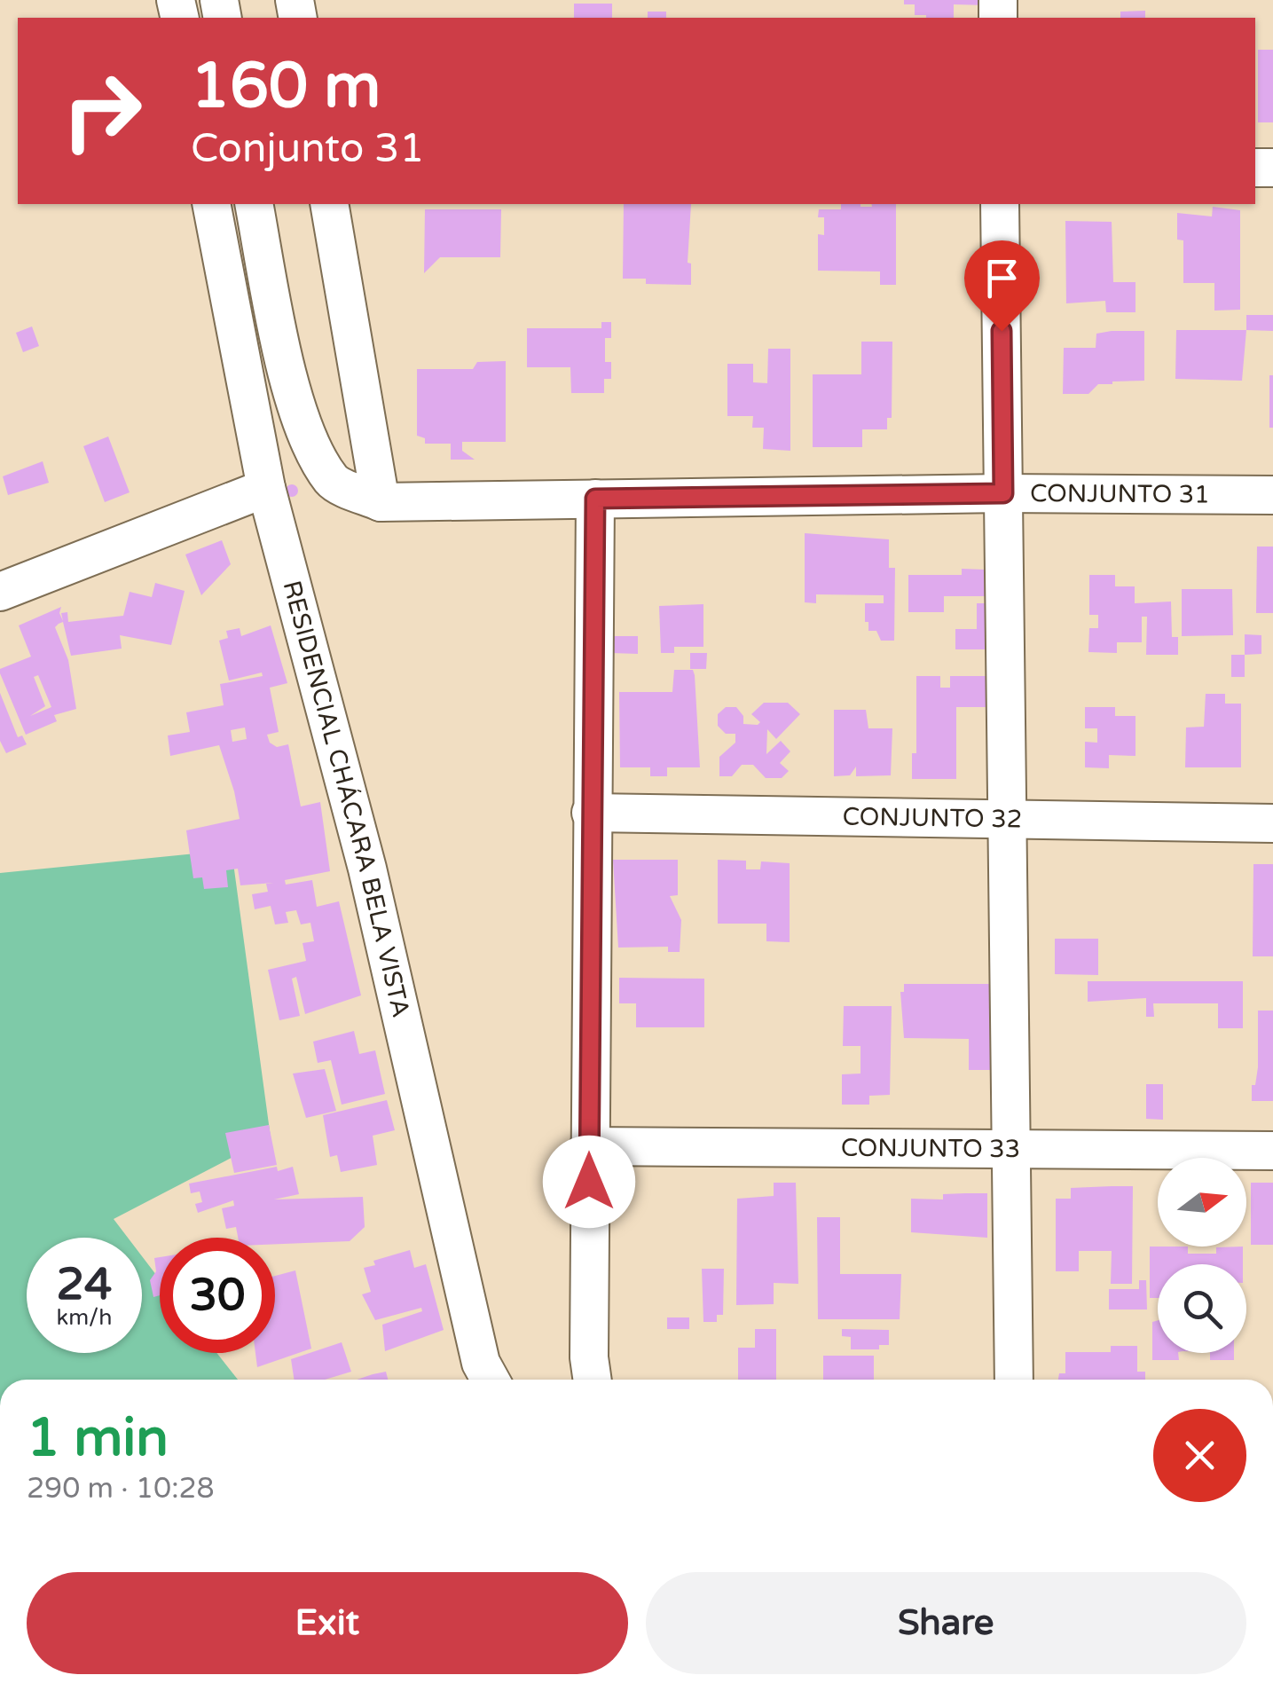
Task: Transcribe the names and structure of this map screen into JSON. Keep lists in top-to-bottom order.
{
  "streets": {
    "street": [
      "CONJUNTO 31",
      "RESIDENCIAL CHÁCARA BELA VISTA",
      "CONJUNTO 32",
      "CONJUNTO 33"
    ]
  },
  "north": "right",
  "page": {
    "turn": ["160 m", "Conjunto 31"],
    "speed": "24 km/h",
    "limit": "30",
    "heading": ["1 min", "290 m · 10:28"],
    "buttons": ["Exit", "Share"]
  }
}
